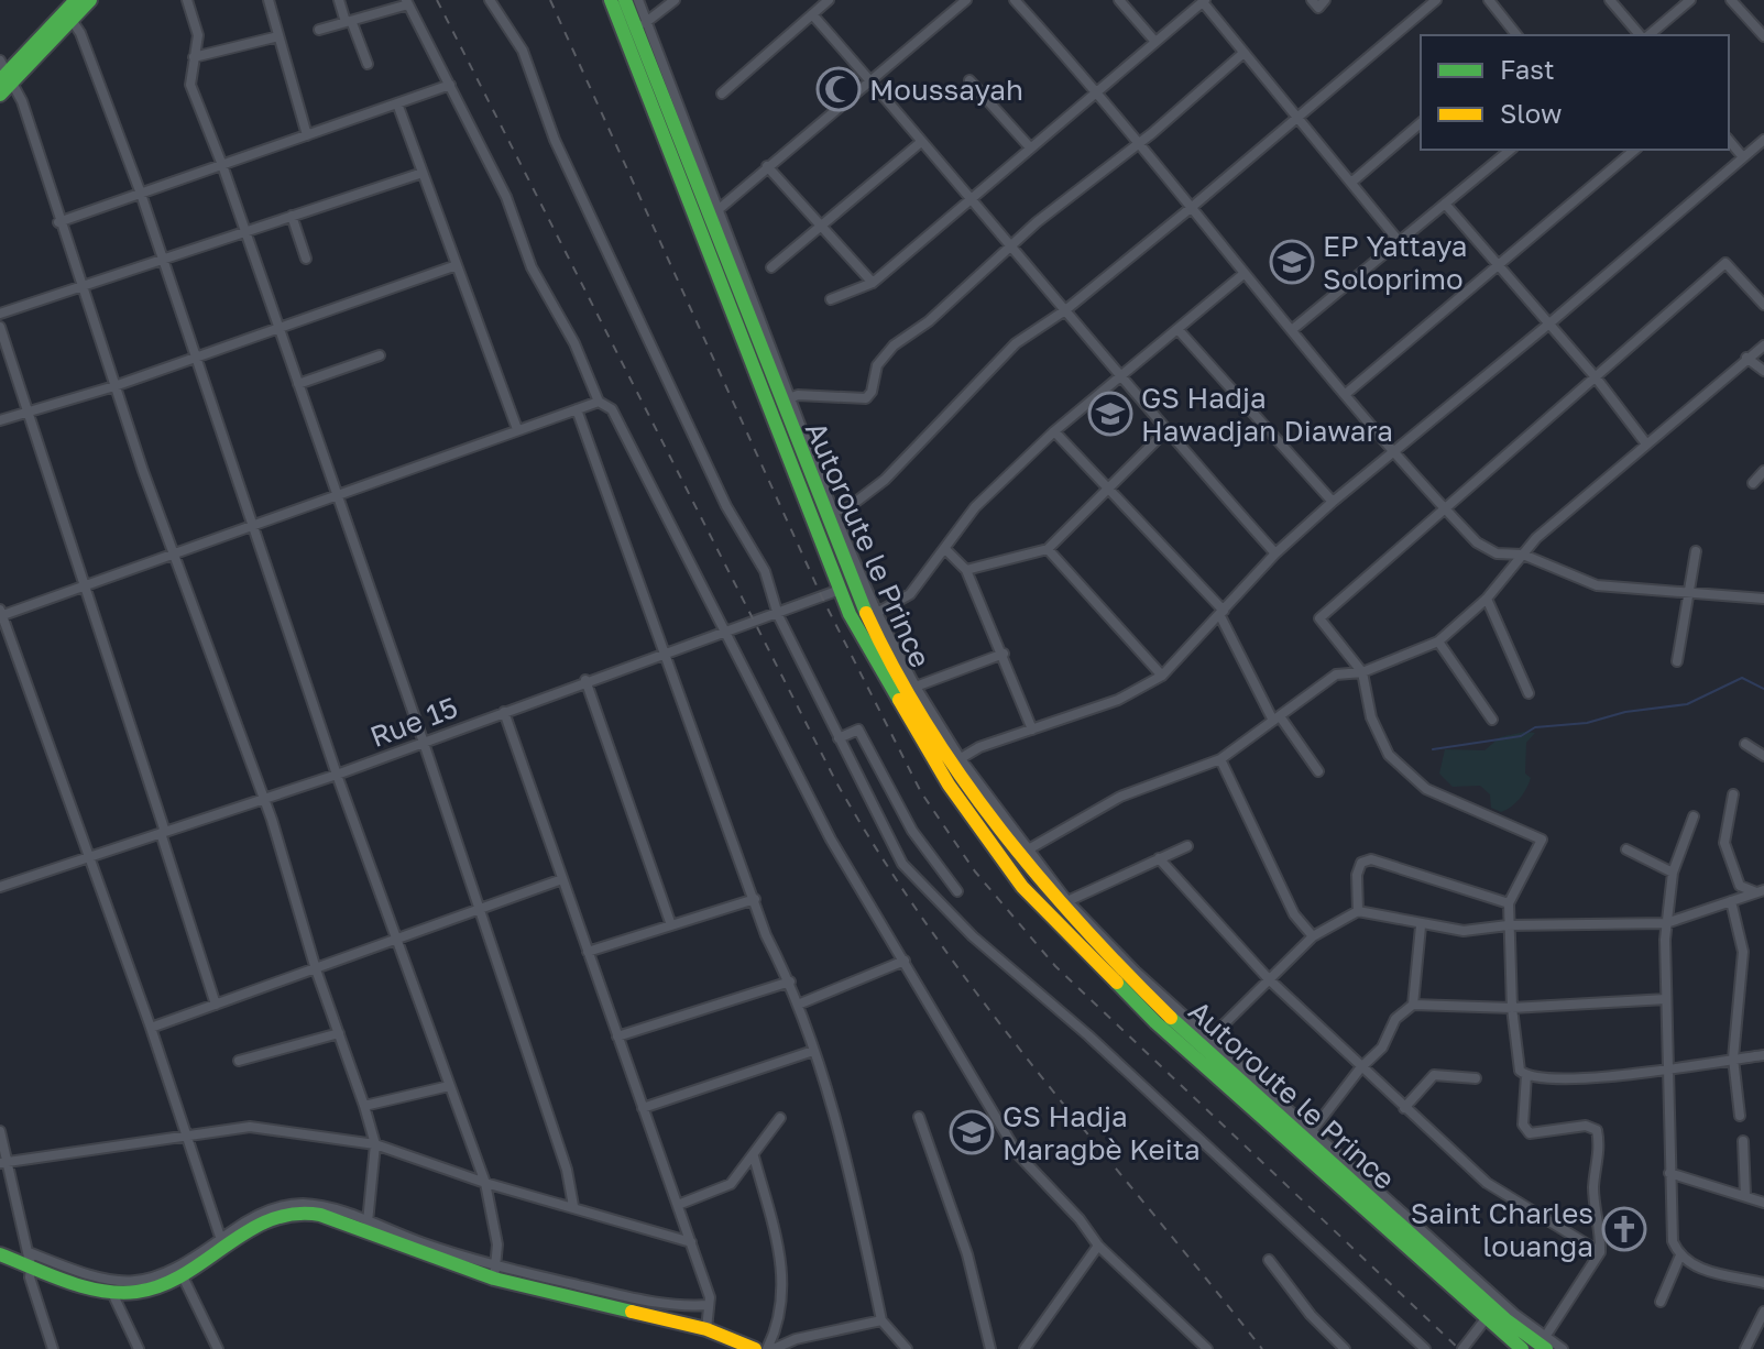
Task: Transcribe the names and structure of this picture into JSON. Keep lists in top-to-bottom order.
{
  "streets": {
    "main road": ["Autoroute le Prince"],
    "street": ["Rue 15"]
  },
  "crossings": [
    ["Autoroute le Prince", "Rue 15"]
  ],
  "places": {
    "mosque": ["Moussayah"],
    "school or university": ["EP Yattaya Soloprimo", "GS Hadja Hawadjan Diawara", "GS Hadja Maragbè Keita"],
    "church": ["Saint Charles louanga"]
  },
  "legend": ["Fast", "Slow"]
}
